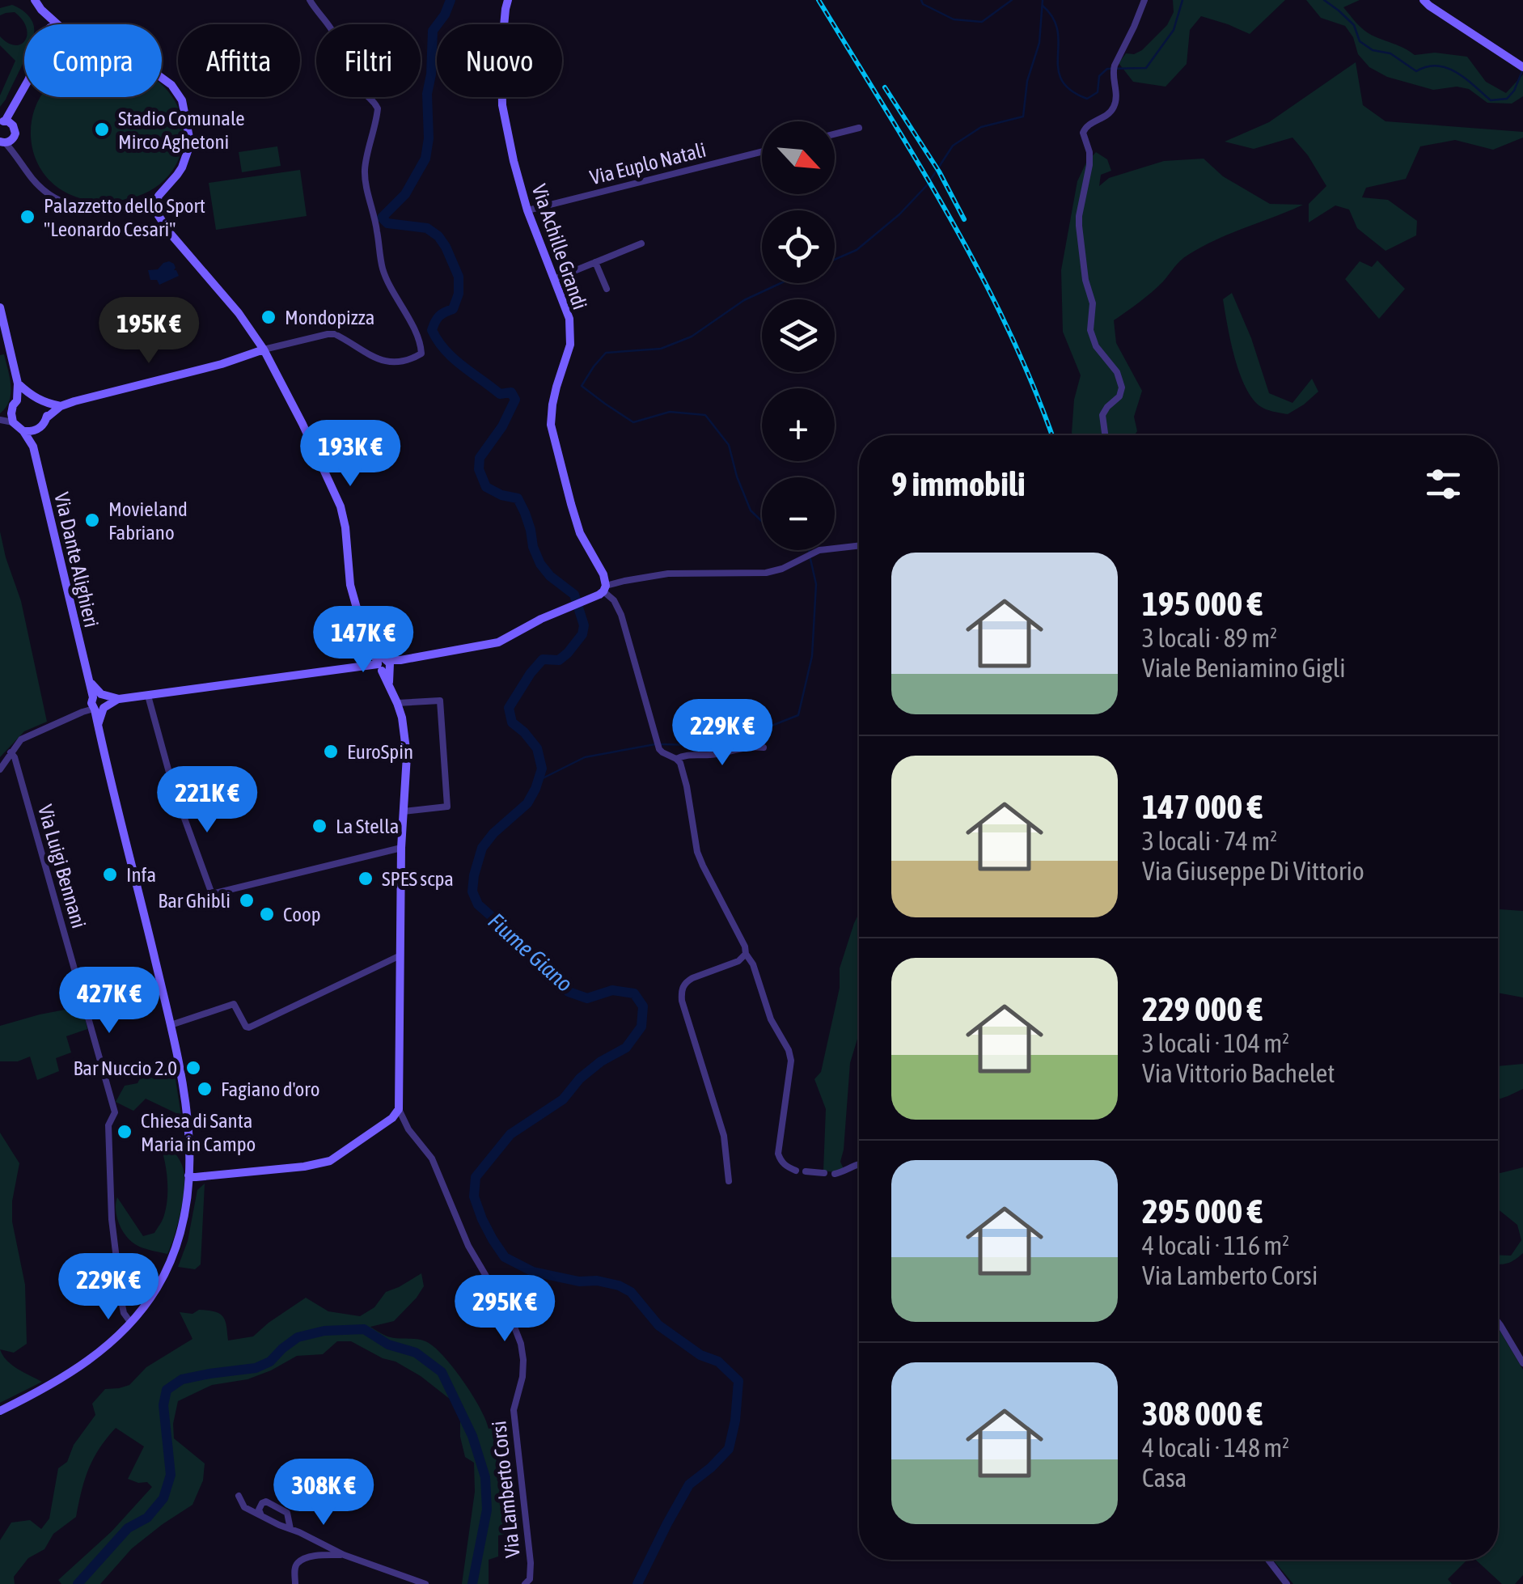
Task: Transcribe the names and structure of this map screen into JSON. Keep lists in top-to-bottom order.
{
  "streets": {
    "main road": ["Via Achille Grandi", "Via Dante Alighieri", "Via Lamberto Corsi"],
    "street": ["Via Euplo Natali", "Via Luigi Bennani"]
  },
  "crossings": [
    ["Via Euplo Natali", "Via Achille Grandi"],
    ["Via Dante Alighieri", "Via Luigi Bennani"]
  ],
  "water": ["Fiume Giano"],
  "places": [
    "Stadio Comunale Mirco Aghetoni",
    "Palazzetto dello Sport \"Leonardo Cesari\"",
    "Mondopizza",
    "Movieland Fabriano",
    "EuroSpin",
    "La Stella",
    "Infa",
    "SPES scpa",
    "Bar Ghibli",
    "Coop",
    "Bar Nuccio 2.0",
    "Fagiano d'oro",
    "Chiesa di Santa Maria in Campo"
  ],
  "north": "bottom right",
  "page": {
    "chip": [
      "Compra",
      "Affitta",
      "Filtri",
      "Nuovo"
    ],
    "map_buttons": ["+", "−"],
    "price": [
      "195K €",
      "193K €",
      "147K €",
      "229K €",
      "221K €",
      "427K €",
      "229K €",
      "295K €",
      "308K €"
    ],
    "heading": "9 immobili",
    "list": [
      {
        "name": "195 000 €",
        "note": "3 locali · 89 m² · Viale Beniamino Gigli"
      },
      {
        "name": "147 000 €",
        "note": "3 locali · 74 m² · Via Giuseppe Di Vittorio"
      },
      {
        "name": "229 000 €",
        "note": "3 locali · 104 m² · Via Vittorio Bachelet"
      },
      {
        "name": "295 000 €",
        "note": "4 locali · 116 m² · Via Lamberto Corsi"
      },
      {
        "name": "308 000 €",
        "note": "4 locali · 148 m² · Casa"
      }
    ]
  }
}
